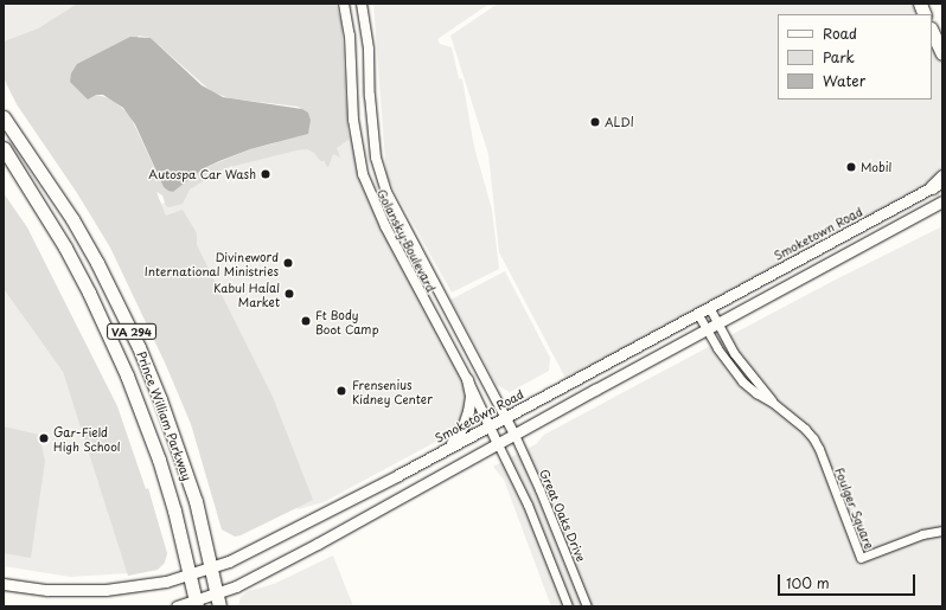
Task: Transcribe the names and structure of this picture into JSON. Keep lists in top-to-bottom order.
{
  "streets": {
    "main road": ["Smoketown Road", "VA 294", "Prince William Parkway"],
    "street": ["Golansky Boulevard", "Foulger Square", "Great Oaks Drive"]
  },
  "crossings": [
    ["Smoketown Road", "Golansky Boulevard"],
    ["Smoketown Road", "Prince William Parkway"],
    ["Smoketown Road", "Foulger Square"],
    ["Golansky Boulevard", "Great Oaks Drive"]
  ],
  "places": [
    "ALDI",
    "Mobil",
    "Autospa Car Wash",
    "Divineword International Ministries",
    "Kabul Halal Market",
    "Ft Body Boot Camp",
    "Frensenius Kidney Center",
    "Gar-Field High School"
  ],
  "legend": ["Road", "Park", "Water"],
  "scale_bar": "100 m"
}
